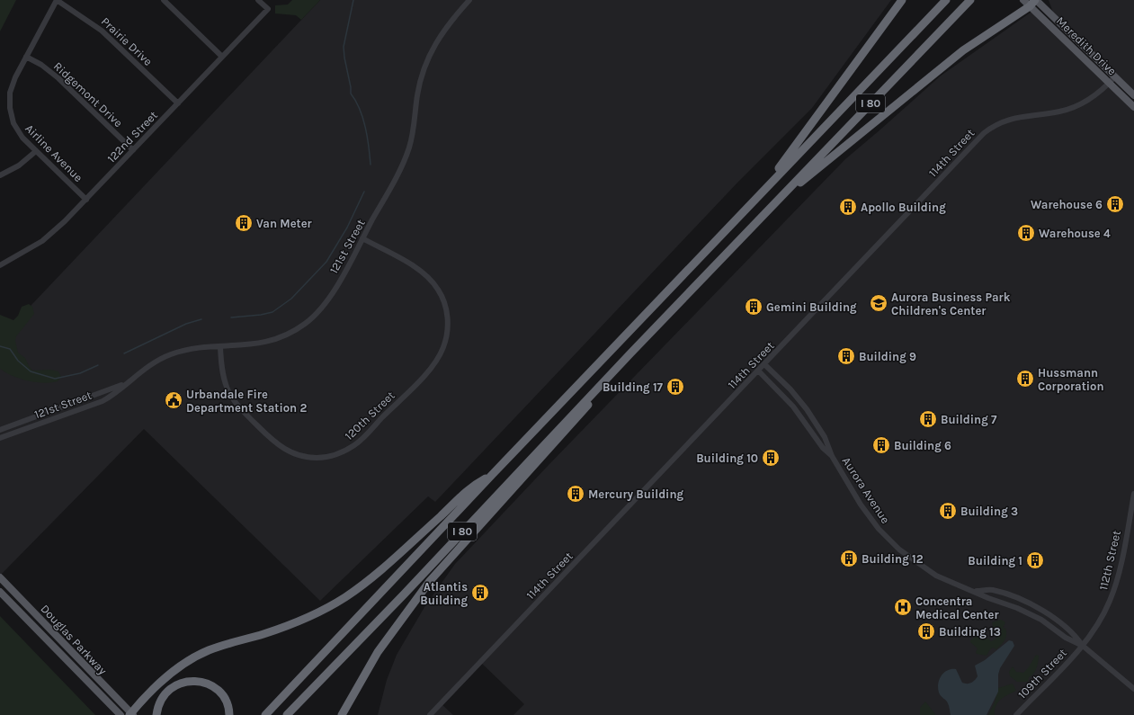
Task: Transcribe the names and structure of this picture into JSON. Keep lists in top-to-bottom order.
{
  "streets": {
    "highway": ["I 80"],
    "main road": ["Meredith Drive", "Douglas Parkway"],
    "street": [
      "Prairie Drive",
      "Ridgemont Drive",
      "122nd Street",
      "Airline Avenue",
      "114th Street",
      "121st Street",
      "120th Street",
      "Aurora Avenue",
      "112th Street",
      "109th Street"
    ]
  },
  "crossings": [
    ["Prairie Drive", "122nd Street"],
    ["Prairie Drive", "Airline Avenue"],
    ["Meredith Drive", "114th Street"],
    ["Ridgemont Drive", "122nd Street"],
    ["Ridgemont Drive", "Airline Avenue"],
    ["122nd Street", "Airline Avenue"],
    ["114th Street", "Aurora Avenue"],
    ["121st Street", "120th Street"],
    ["Aurora Avenue", "112th Street"],
    ["Aurora Avenue", "109th Street"],
    ["112th Street", "109th Street"]
  ],
  "places": {
    "building": [
      "Warehouse 6",
      "Apollo Building",
      "Van Meter",
      "Warehouse 4",
      "Gemini Building",
      "Building 9",
      "Hussmann Corporation",
      "Building 17",
      "Building 7",
      "Building 6",
      "Building 10",
      "Mercury Building",
      "Building 3",
      "Building 12",
      "Building 1",
      "Atlantis Building",
      "Building 13"
    ],
    "school or university": ["Aurora Business Park Children's Center"],
    "public building": ["Urbandale Fire Department Station 2"],
    "hospital": ["Concentra Medical Center"]
  }
}
